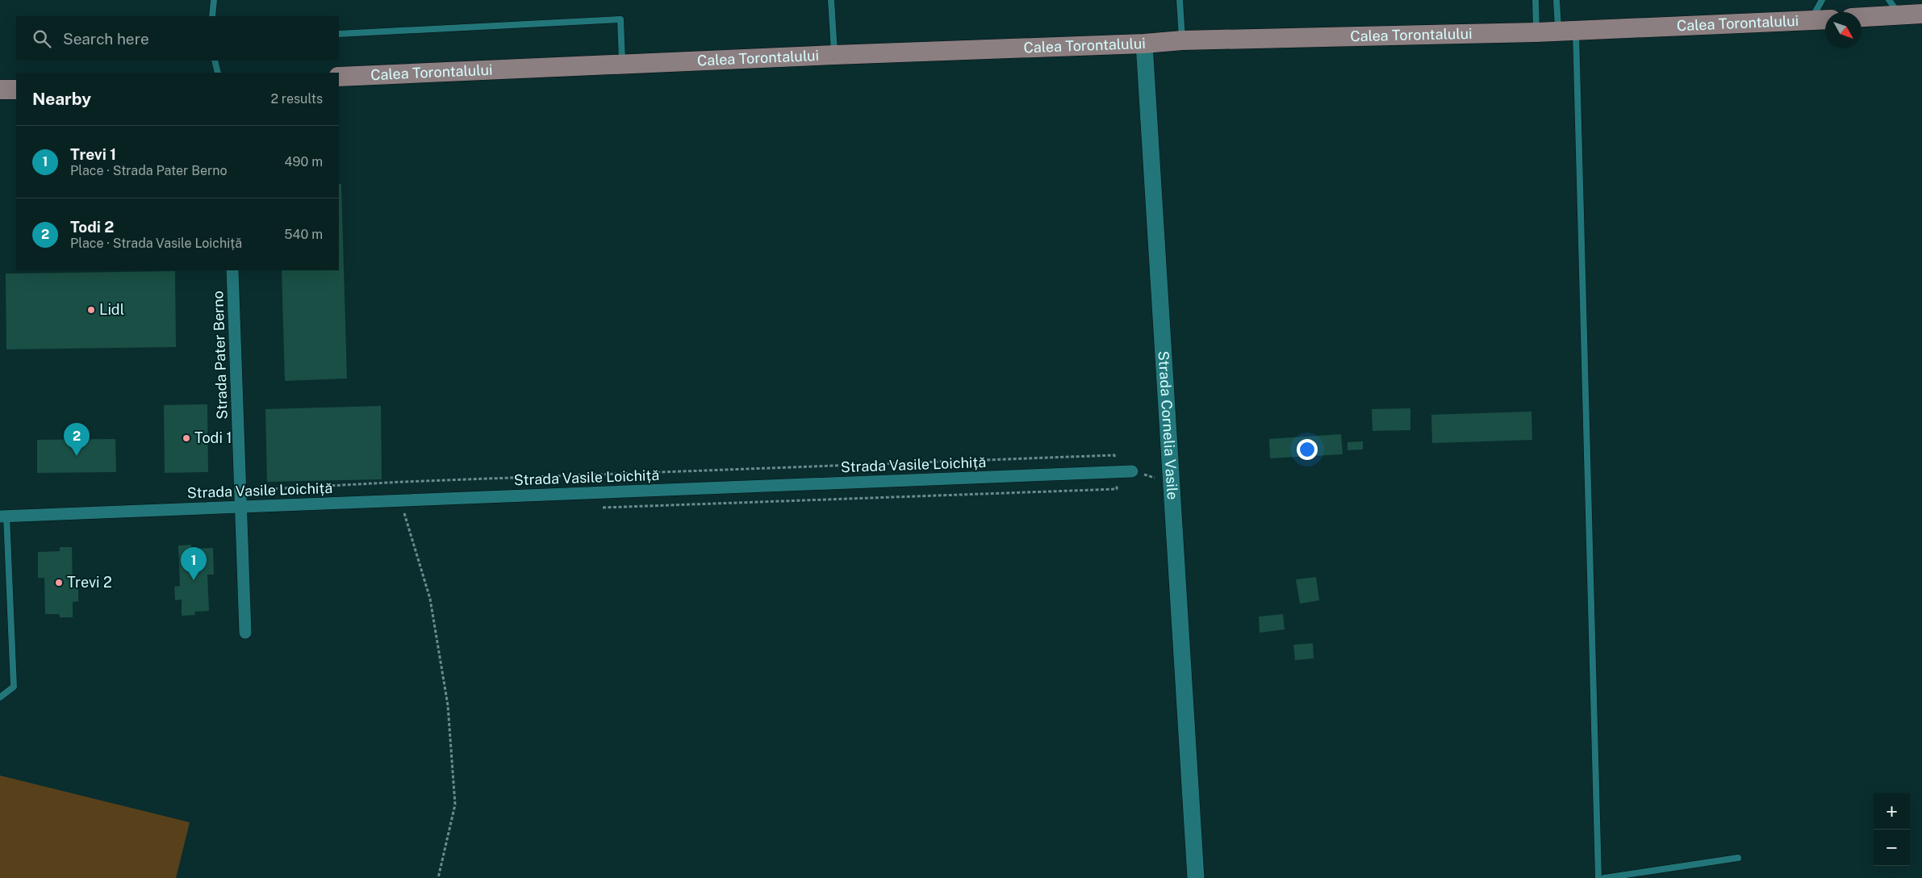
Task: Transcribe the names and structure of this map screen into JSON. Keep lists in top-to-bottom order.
{
  "streets": {
    "main road": ["Calea Torontalului"],
    "street": ["Strada Pater Berno", "Strada Cornelia Vasile", "Strada Vasile Loichiță"]
  },
  "crossings": [
    ["Calea Torontalului", "Strada Cornelia Vasile"],
    ["Strada Pater Berno", "Strada Vasile Loichiță"]
  ],
  "places": ["Lidl", "Todi 1", "Trevi 2"],
  "north": "bottom right",
  "page": {
    "search": "Search here",
    "heading": ["Nearby", "2 results"],
    "list": [
      {
        "mark": "1",
        "name": "Trevi 1",
        "note": "Place · Strada Pater Berno",
        "value": "490 m"
      },
      {
        "mark": "2",
        "name": "Todi 2",
        "note": "Place · Strada Vasile Loichiță",
        "value": "540 m"
      }
    ],
    "pins": ["2", "1"],
    "map_buttons": ["+", "−"]
  }
}
